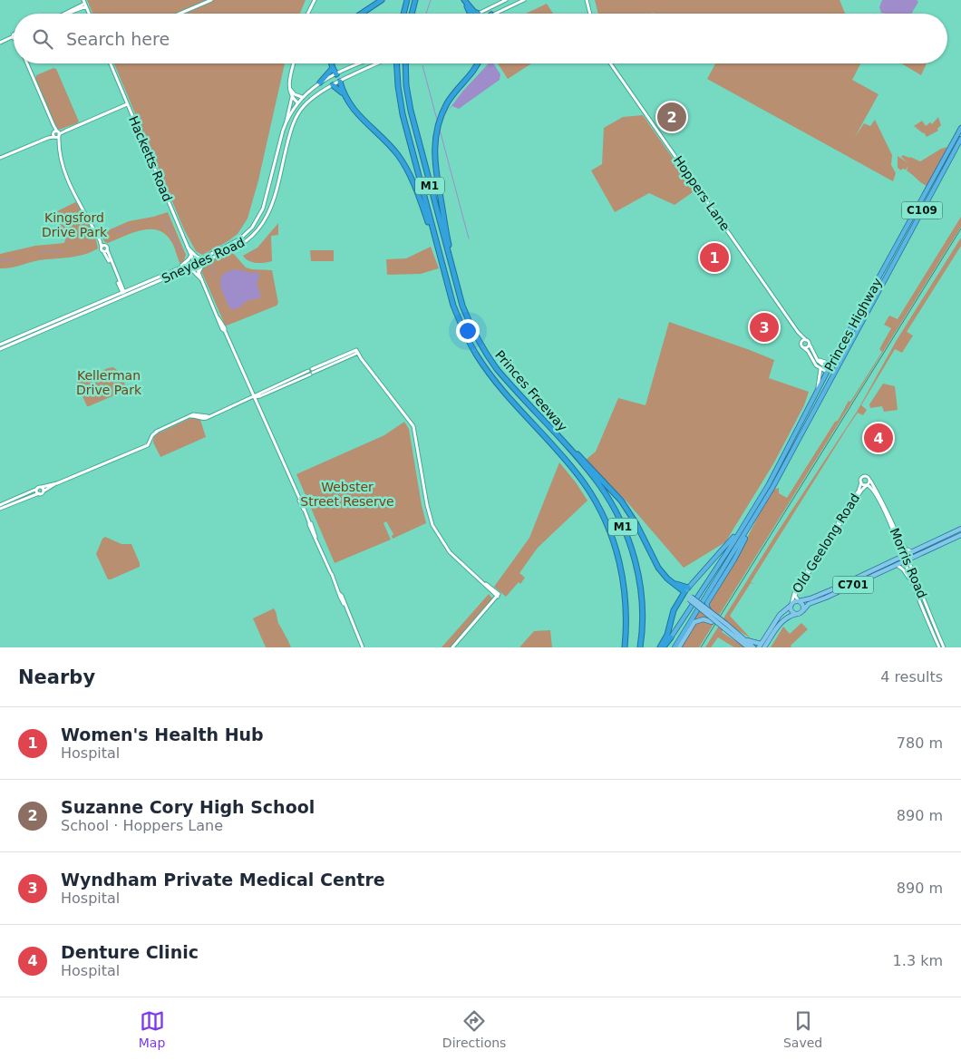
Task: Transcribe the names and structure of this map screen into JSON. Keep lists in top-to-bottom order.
{
  "streets": {
    "highway": [
      "M1",
      "C109",
      "Princes Highway",
      "Princes Freeway"
    ],
    "main road": ["Old Geelong Road", "C701"],
    "street": [
      "Hacketts Road",
      "Hoppers Lane",
      "Sneydes Road",
      "Morris Road"
    ]
  },
  "crossings": [
    ["Hacketts Road", "Sneydes Road"],
    ["Old Geelong Road", "Morris Road"],
    ["Old Geelong Road", "C701"],
    ["Morris Road", "C701"]
  ],
  "parks": ["Kingsford Drive Park", "Kellerman Drive Park", "Webster Street Reserve"],
  "page": {
    "search": "Search here",
    "pins": [
      "2",
      "1",
      "3",
      "4"
    ],
    "heading": ["Nearby", "4 results"],
    "list": [
      {
        "mark": "1",
        "name": "Women's Health Hub",
        "note": "Hospital",
        "value": "780 m"
      },
      {
        "mark": "2",
        "name": "Suzanne Cory High School",
        "note": "School · Hoppers Lane",
        "value": "890 m"
      },
      {
        "mark": "3",
        "name": "Wyndham Private Medical Centre",
        "note": "Hospital",
        "value": "890 m"
      },
      {
        "mark": "4",
        "name": "Denture Clinic",
        "note": "Hospital",
        "value": "1.3 km"
      }
    ],
    "nav": ["Map", "Directions", "Saved"]
  }
}
